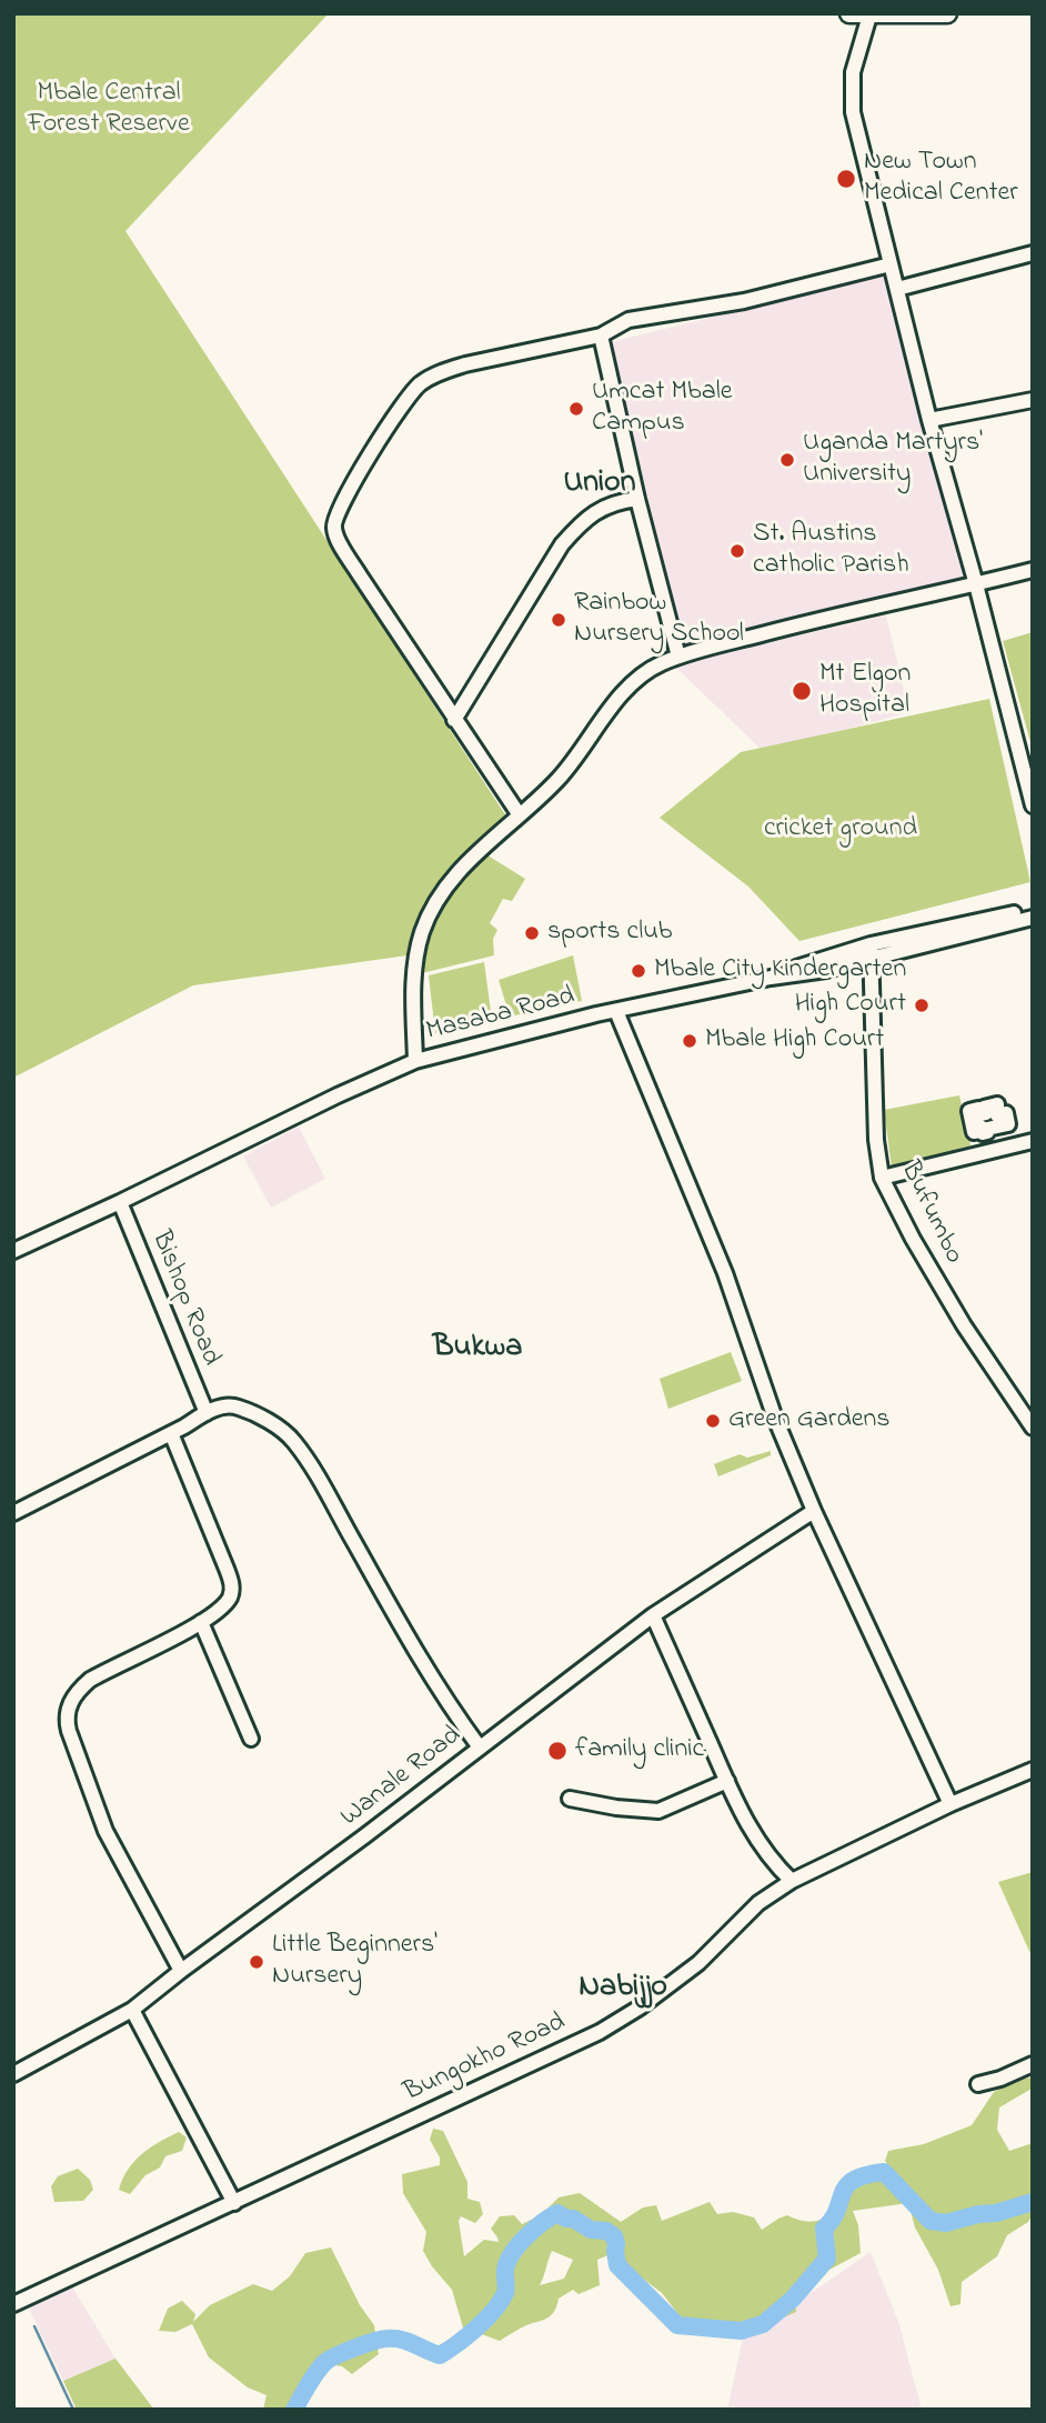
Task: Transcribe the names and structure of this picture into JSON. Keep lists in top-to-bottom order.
{
  "streets": {
    "street": [
      "Masaba Road",
      "Bufumbo",
      "Bishop Road",
      "Wanale Road",
      "Bungokho Road"
    ]
  },
  "crossings": [
    ["Masaba Road", "Bufumbo"],
    ["Masaba Road", "Bishop Road"]
  ],
  "districts": ["Union", "Bukwa", "Nabijjo"],
  "parks": ["Mbale Central Forest Reserve", "cricket ground"],
  "places": [
    "New Town Medical Center",
    "Umcat Mbale Campus",
    "Uganda Martyrs' University",
    "St. Austins catholic Parish",
    "Rainbow Nursery School",
    "Mt Elgon Hospital",
    "sports club",
    "Mbale City Kindergarten",
    "High Court",
    "Mbale High Court",
    "Green Gardens",
    "family clinic",
    "Little Beginners' Nursery"
  ]
}
